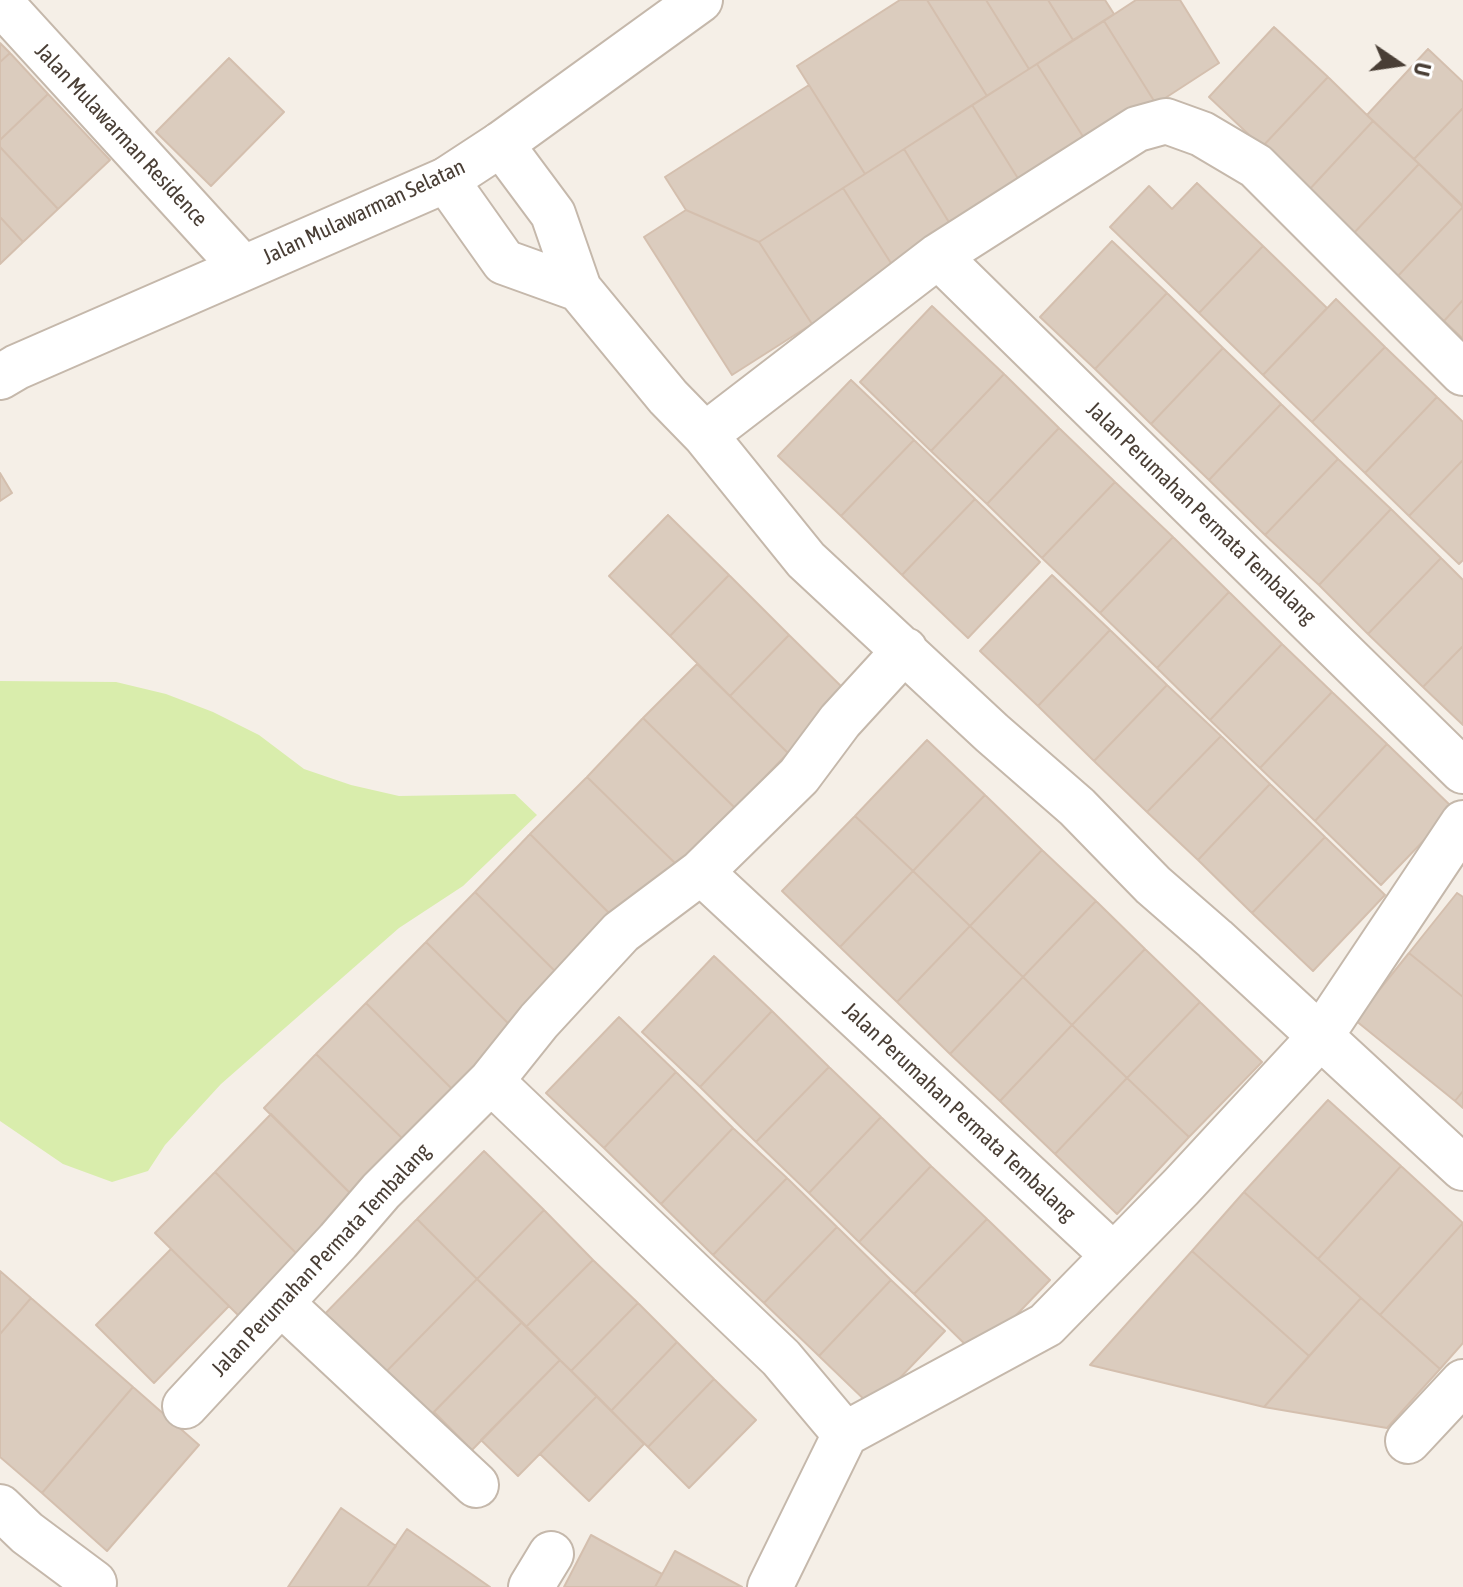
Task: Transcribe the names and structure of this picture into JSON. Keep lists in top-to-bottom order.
{
  "streets": {
    "street": ["Jalan Mulawarman Residence", "Jalan Mulawarman Selatan", "Jalan Perumahan Permata Tembalang"]
  },
  "crossings": [
    ["Jalan Mulawarman Residence", "Jalan Mulawarman Selatan"]
  ],
  "north": "right"
}
